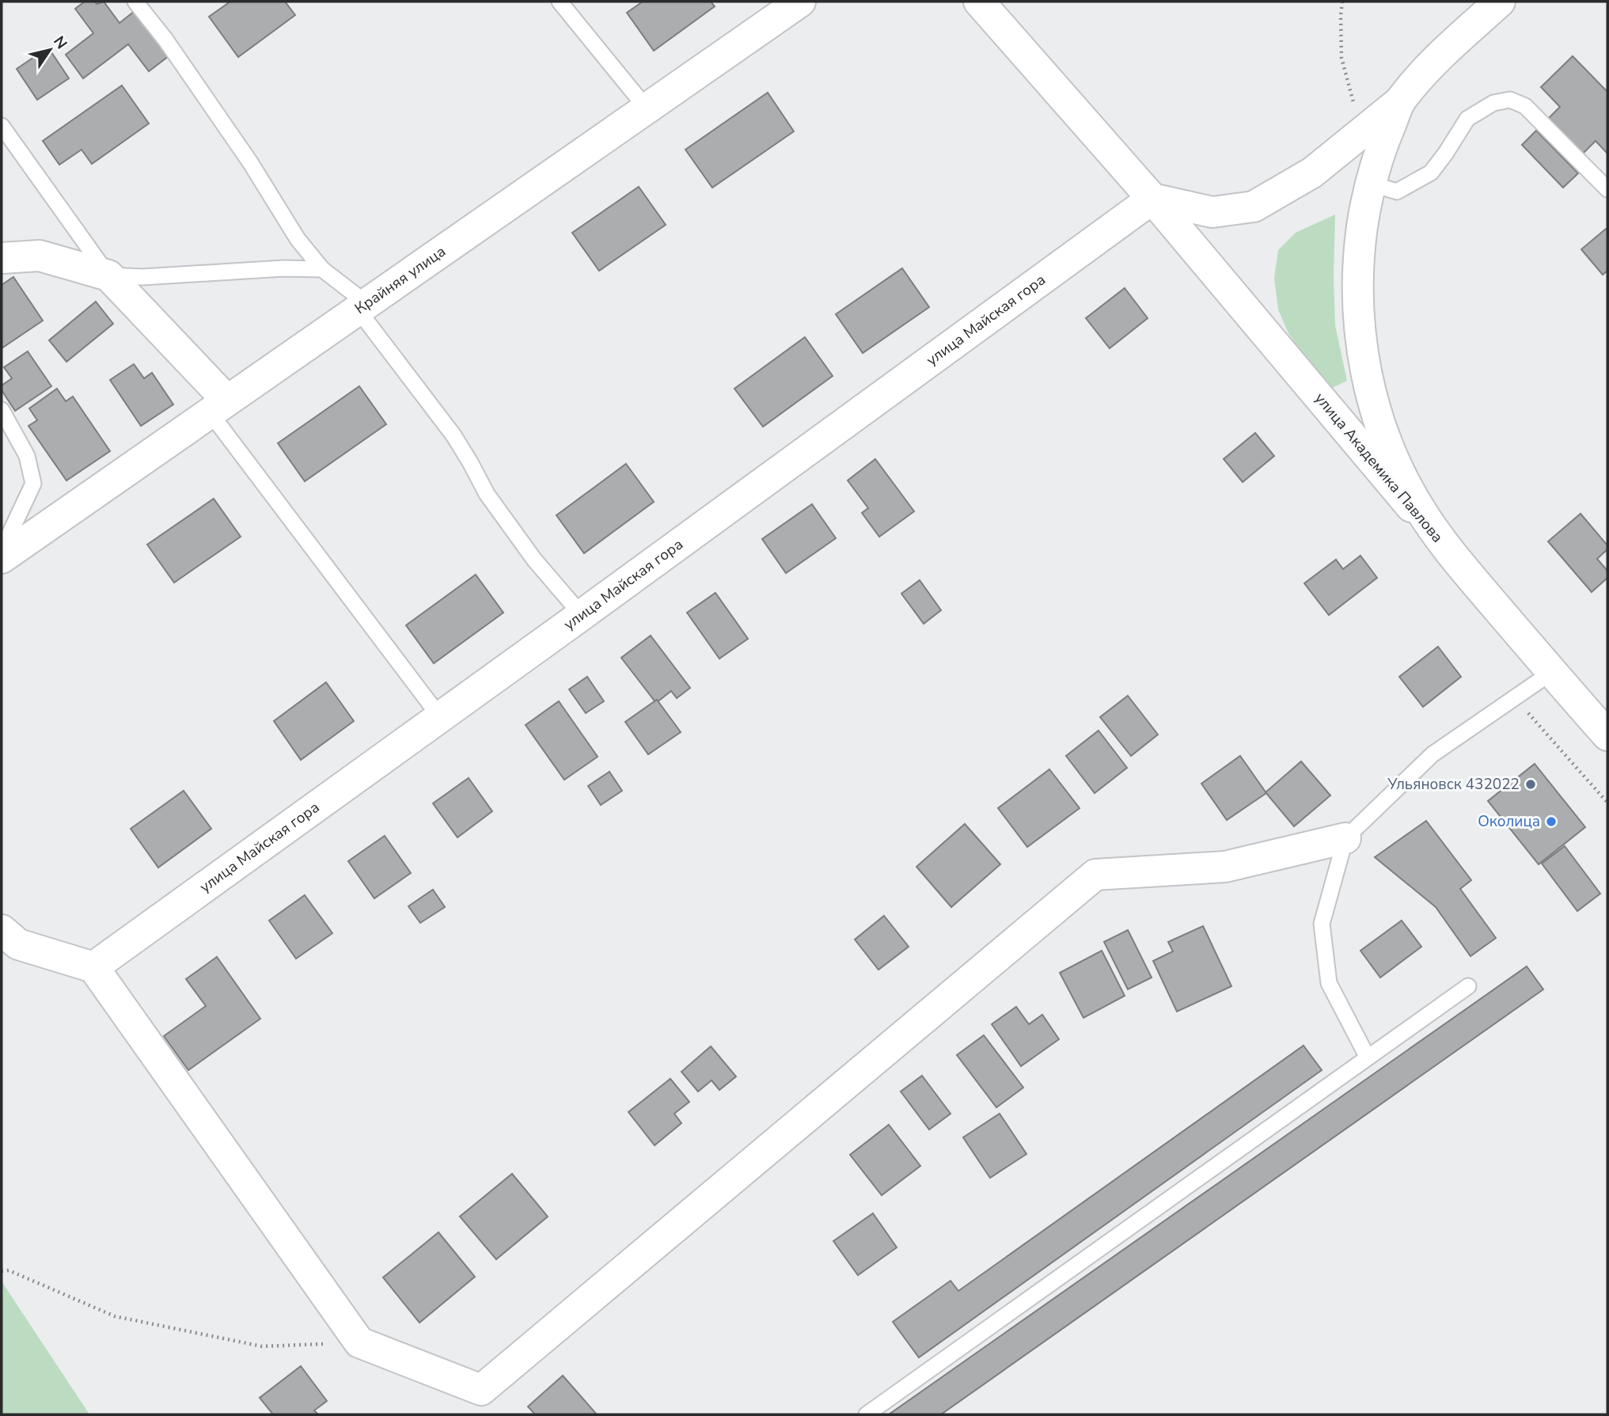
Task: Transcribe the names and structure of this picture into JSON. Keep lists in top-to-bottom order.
{
  "streets": {
    "street": ["Крайняя улица", "улица Майская гора", "улица Академика Павлова"]
  },
  "crossings": [
    ["улица Майская гора", "улица Академика Павлова"]
  ],
  "places": ["Ульяновск 432022", "Околица"],
  "north": "top right"
}
